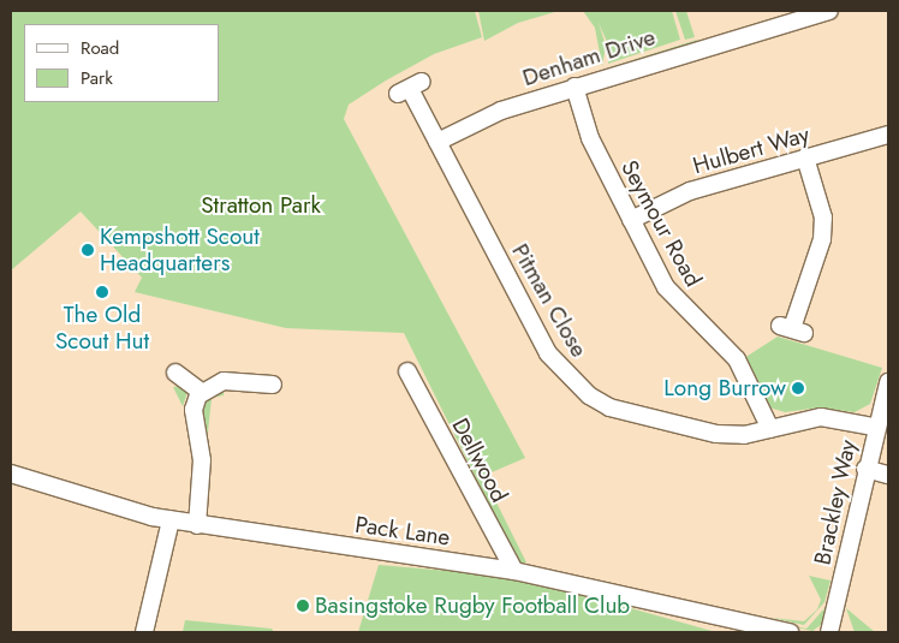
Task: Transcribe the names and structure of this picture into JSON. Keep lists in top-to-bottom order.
{
  "streets": {
    "street": [
      "Denham Drive",
      "Hulbert Way",
      "Seymour Road",
      "Pitman Close",
      "Dellwood",
      "Brackley Way",
      "Pack Lane"
    ]
  },
  "crossings": [
    ["Denham Drive", "Seymour Road"],
    ["Denham Drive", "Pitman Close"],
    ["Hulbert Way", "Seymour Road"],
    ["Seymour Road", "Pitman Close"],
    ["Pitman Close", "Brackley Way"],
    ["Dellwood", "Pack Lane"]
  ],
  "parks": ["Stratton Park"],
  "places": [
    "Kempshott Scout Headquarters",
    "The Old Scout Hut",
    "Long Burrow",
    "Basingstoke Rugby Football Club"
  ],
  "legend": ["Road", "Park"]
}
